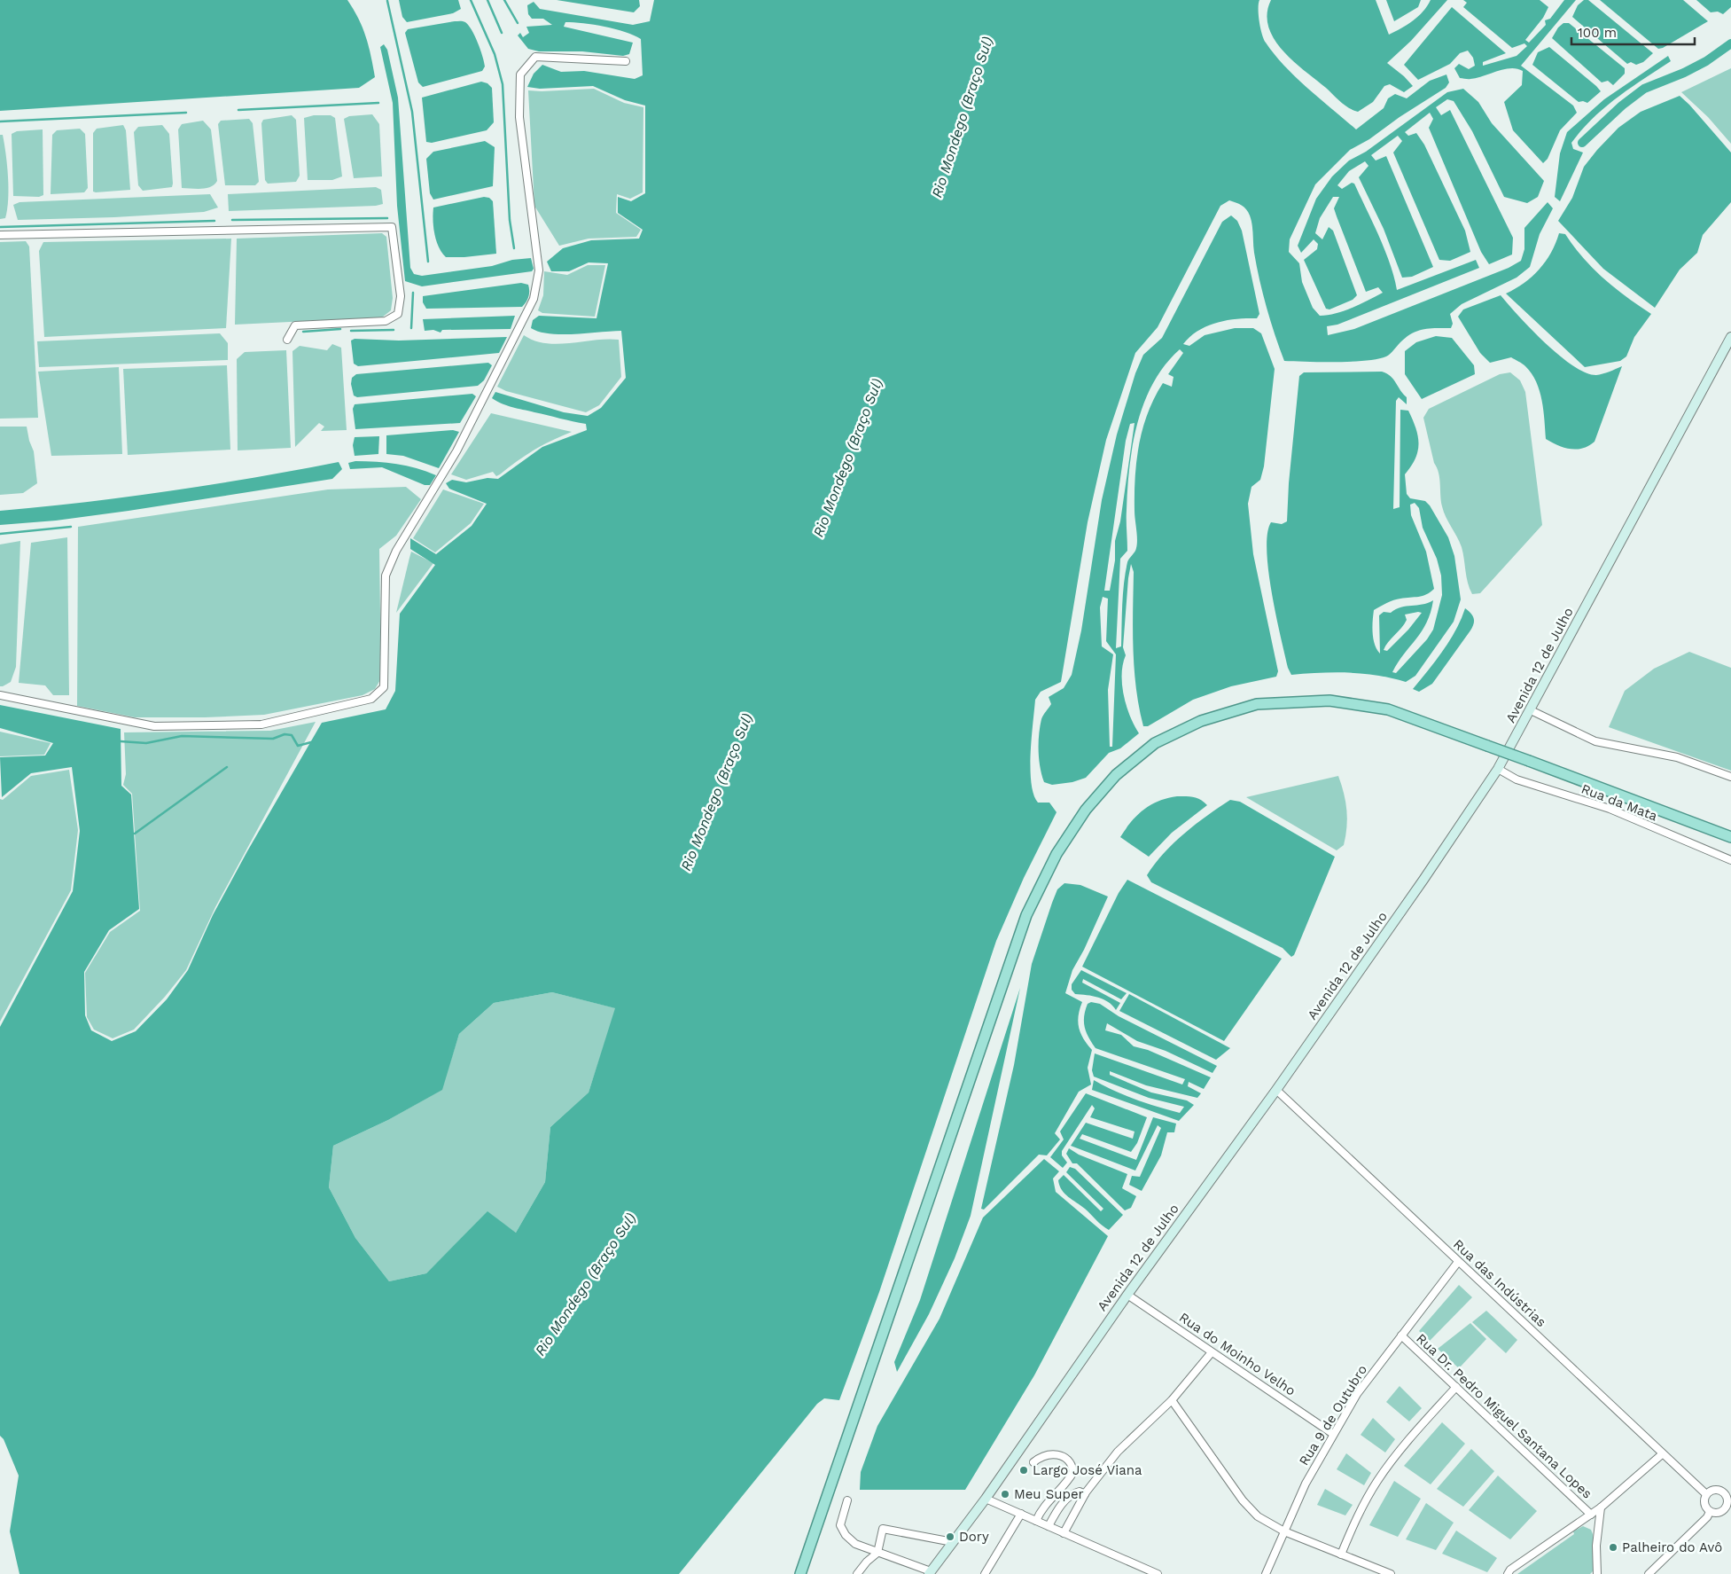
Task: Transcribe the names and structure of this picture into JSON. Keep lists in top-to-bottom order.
{
  "streets": {
    "main road": ["Avenida 12 de Julho"],
    "street": [
      "Rua da Mata",
      "Rua das Indústrias",
      "Rua do Moinho Velho",
      "Rua 9 de Outubro",
      "Rua Dr. Pedro Miguel Santana Lopes"
    ]
  },
  "crossings": [
    ["Avenida 12 de Julho", "Rua da Mata"],
    ["Avenida 12 de Julho", "Rua das Indústrias"],
    ["Avenida 12 de Julho", "Rua do Moinho Velho"],
    ["Rua das Indústrias", "Rua 9 de Outubro"],
    ["Rua do Moinho Velho", "Rua 9 de Outubro"],
    ["Rua 9 de Outubro", "Rua Dr. Pedro Miguel Santana Lopes"]
  ],
  "water": ["Rio Mondego (Braço Sul)"],
  "places": [
    "Largo José Viana",
    "Meu Super",
    "Dory",
    "Palheiro do Avô"
  ],
  "scale_bar": "100 m"
}
